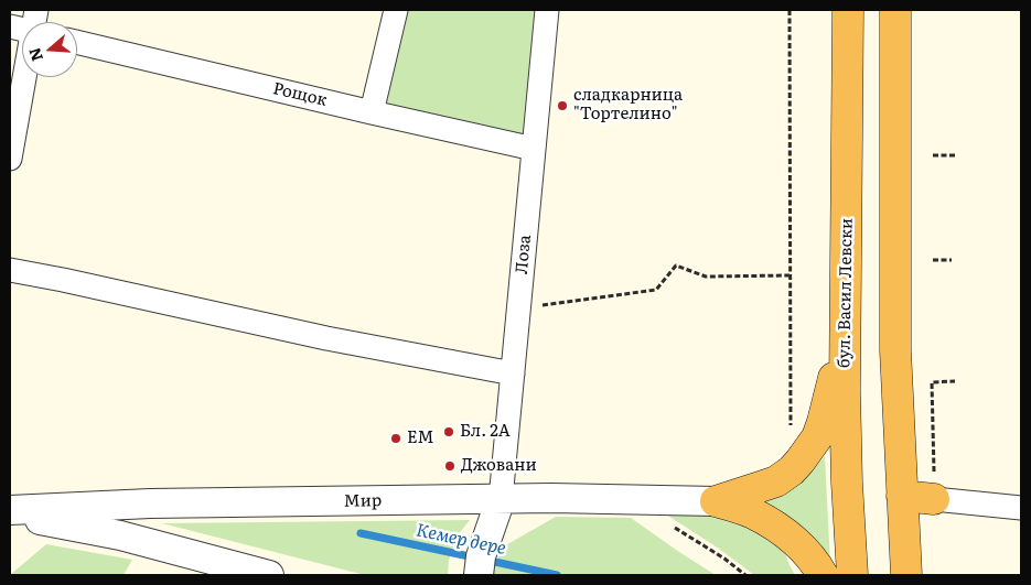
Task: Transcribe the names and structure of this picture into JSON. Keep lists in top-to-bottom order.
{
  "streets": {
    "highway": ["бул. Васил Левски"],
    "street": ["Рощок", "Лоза", "Мир"]
  },
  "crossings": [
    ["Рощок", "Лоза"],
    ["Лоза", "Мир"]
  ],
  "water": ["Кемер дере"],
  "places": [
    "сладкарница \"Тортелино\"",
    "Бл. 2А",
    "ЕМ",
    "Джовани"
  ],
  "north": "left"
}
